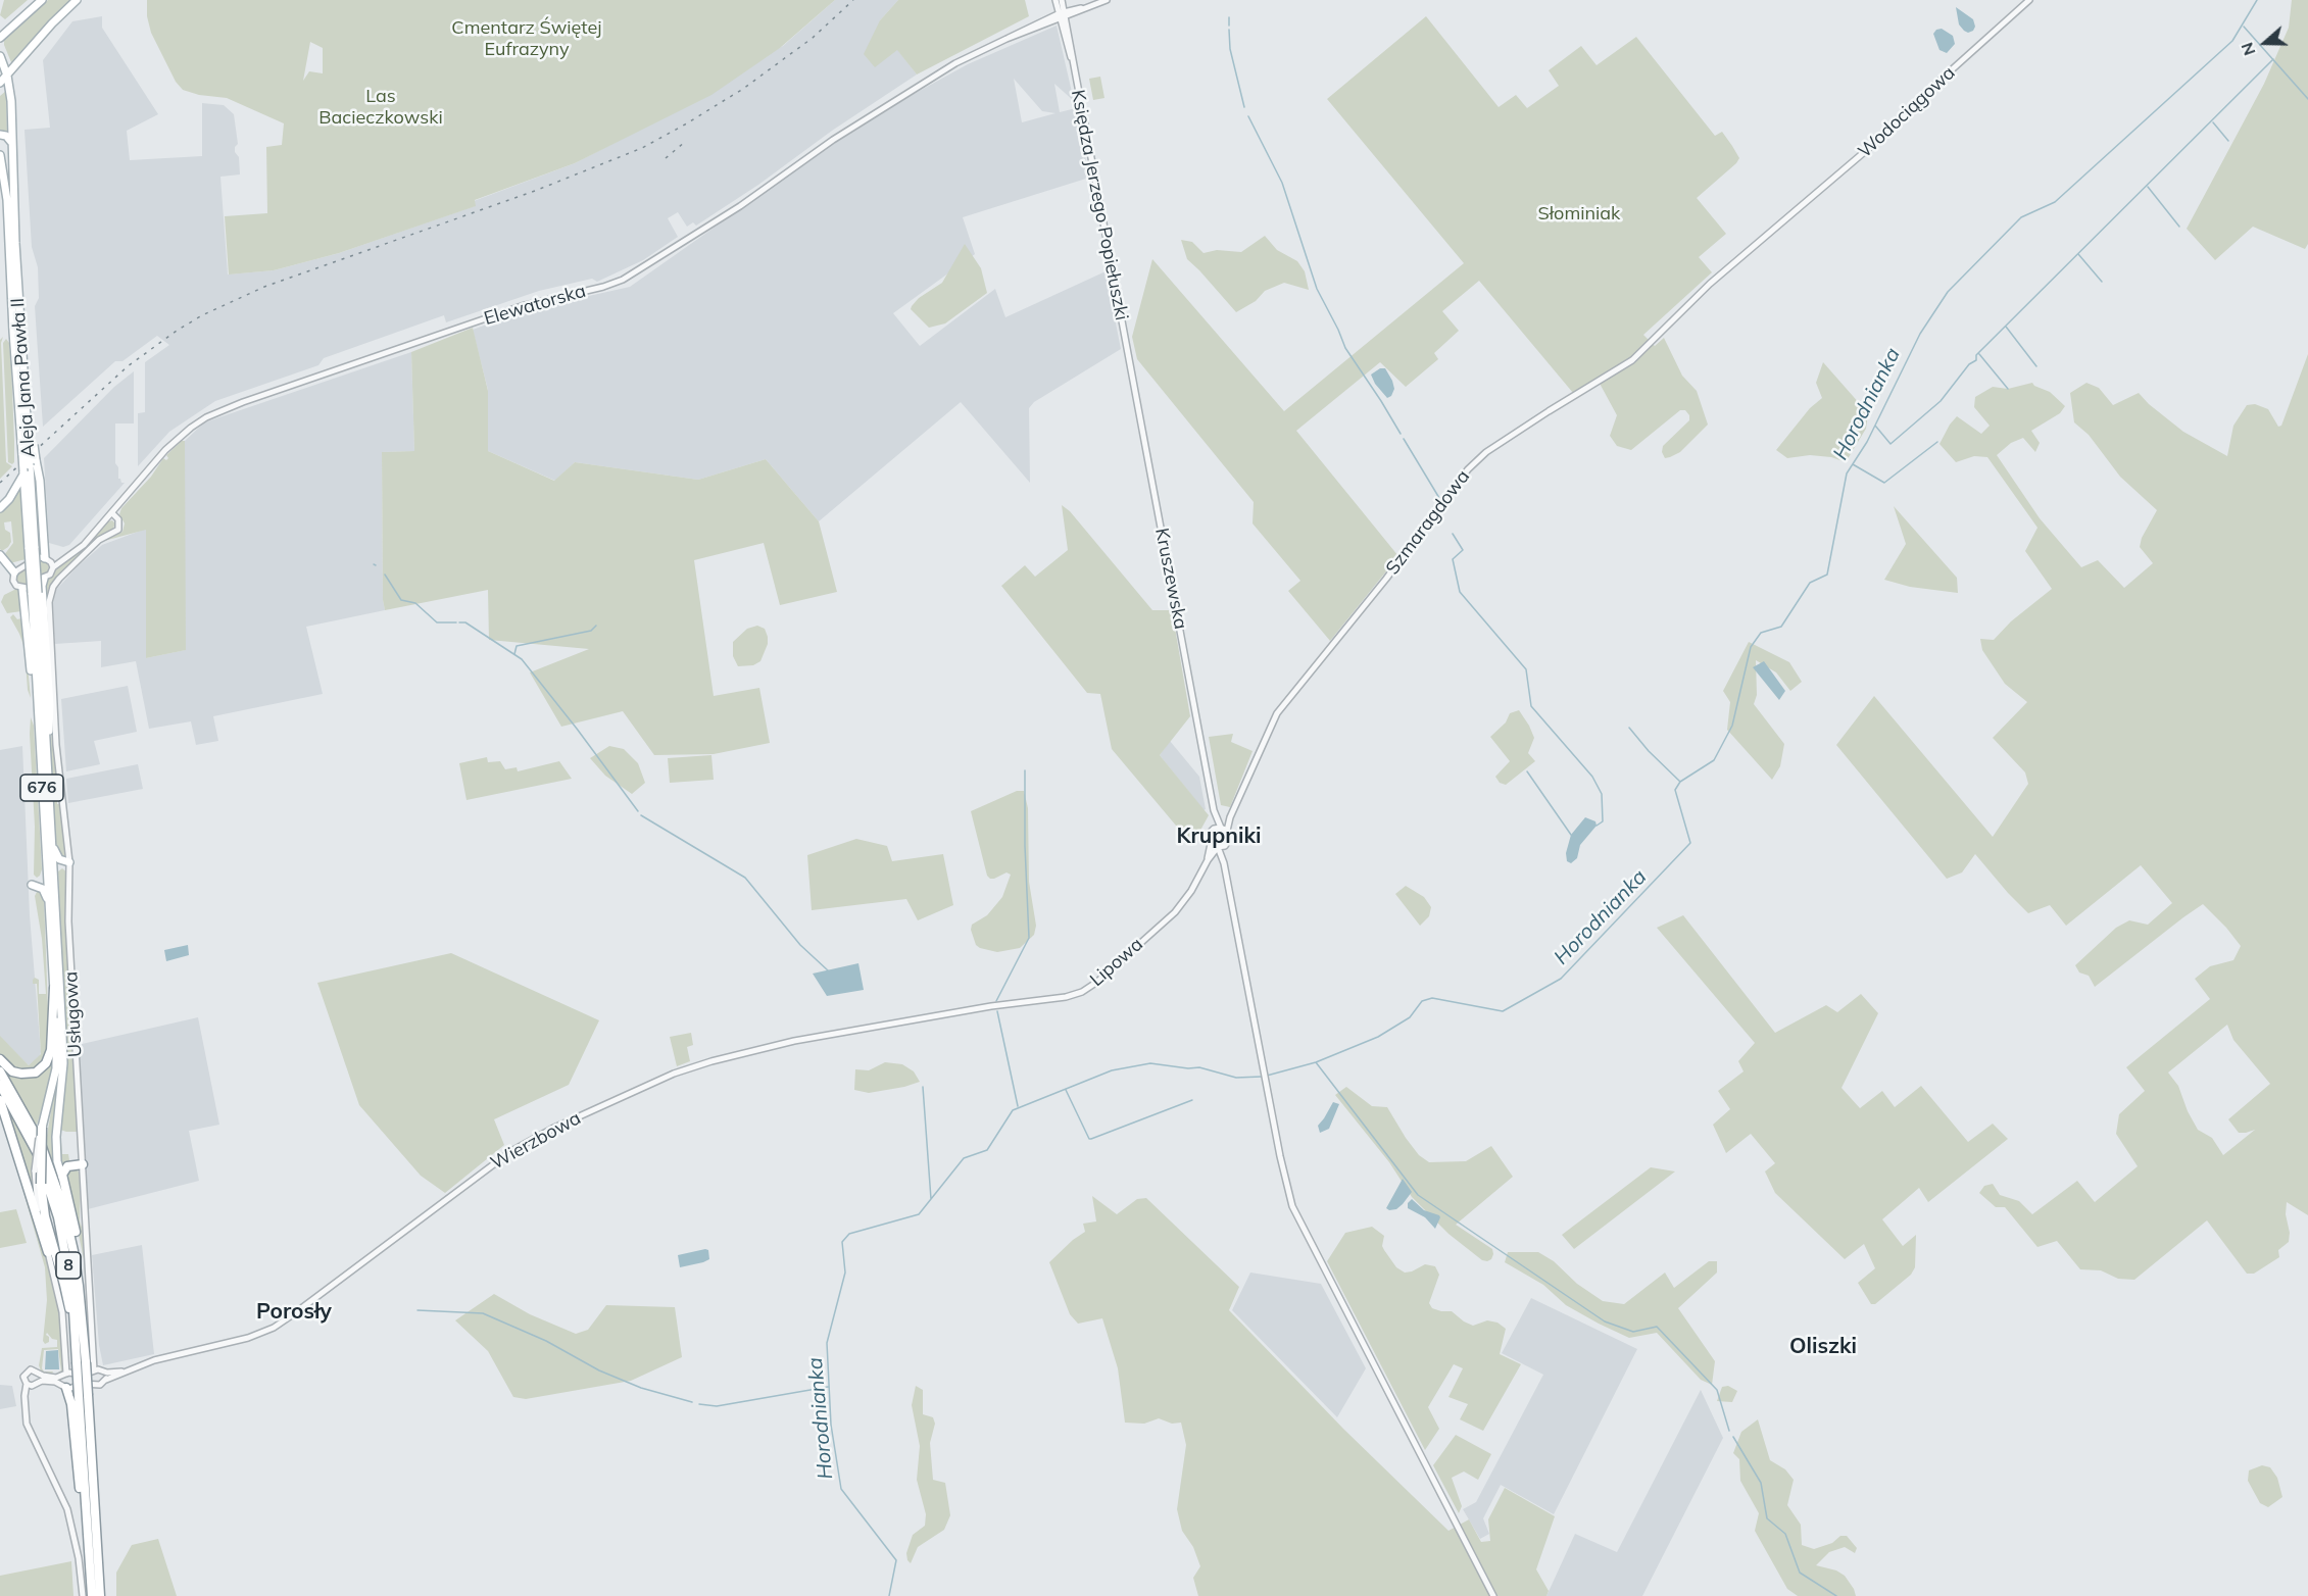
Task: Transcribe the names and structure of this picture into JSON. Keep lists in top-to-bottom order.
{
  "streets": {
    "highway": ["8"],
    "main road": ["Aleja Jana Pawła II", "676"],
    "street": [
      "Wodociągowa",
      "Księdza Jerzego Popiełuszki",
      "Elewatorska",
      "Szmaragdowa",
      "Kruszewska",
      "Lipowa",
      "Usługowa",
      "Wierzbowa"
    ]
  },
  "crossings": [
    ["Wodociągowa", "Szmaragdowa"],
    ["Księdza Jerzego Popiełuszki", "Elewatorska"],
    ["Księdza Jerzego Popiełuszki", "Kruszewska"],
    ["Elewatorska", "Usługowa"],
    ["Aleja Jana Pawła II", "676"],
    ["Szmaragdowa", "Kruszewska"],
    ["Szmaragdowa", "Lipowa"],
    ["Kruszewska", "Lipowa"],
    ["Lipowa", "Wierzbowa"],
    ["Usługowa", "Wierzbowa"]
  ],
  "districts": ["Krupniki", "Porosły", "Oliszki"],
  "water": ["Horodnianka"],
  "parks": ["Cmentarz Świętej Eufrazyny", "Las Bacieczkowski", "Słominiak"],
  "north": "left"
}
